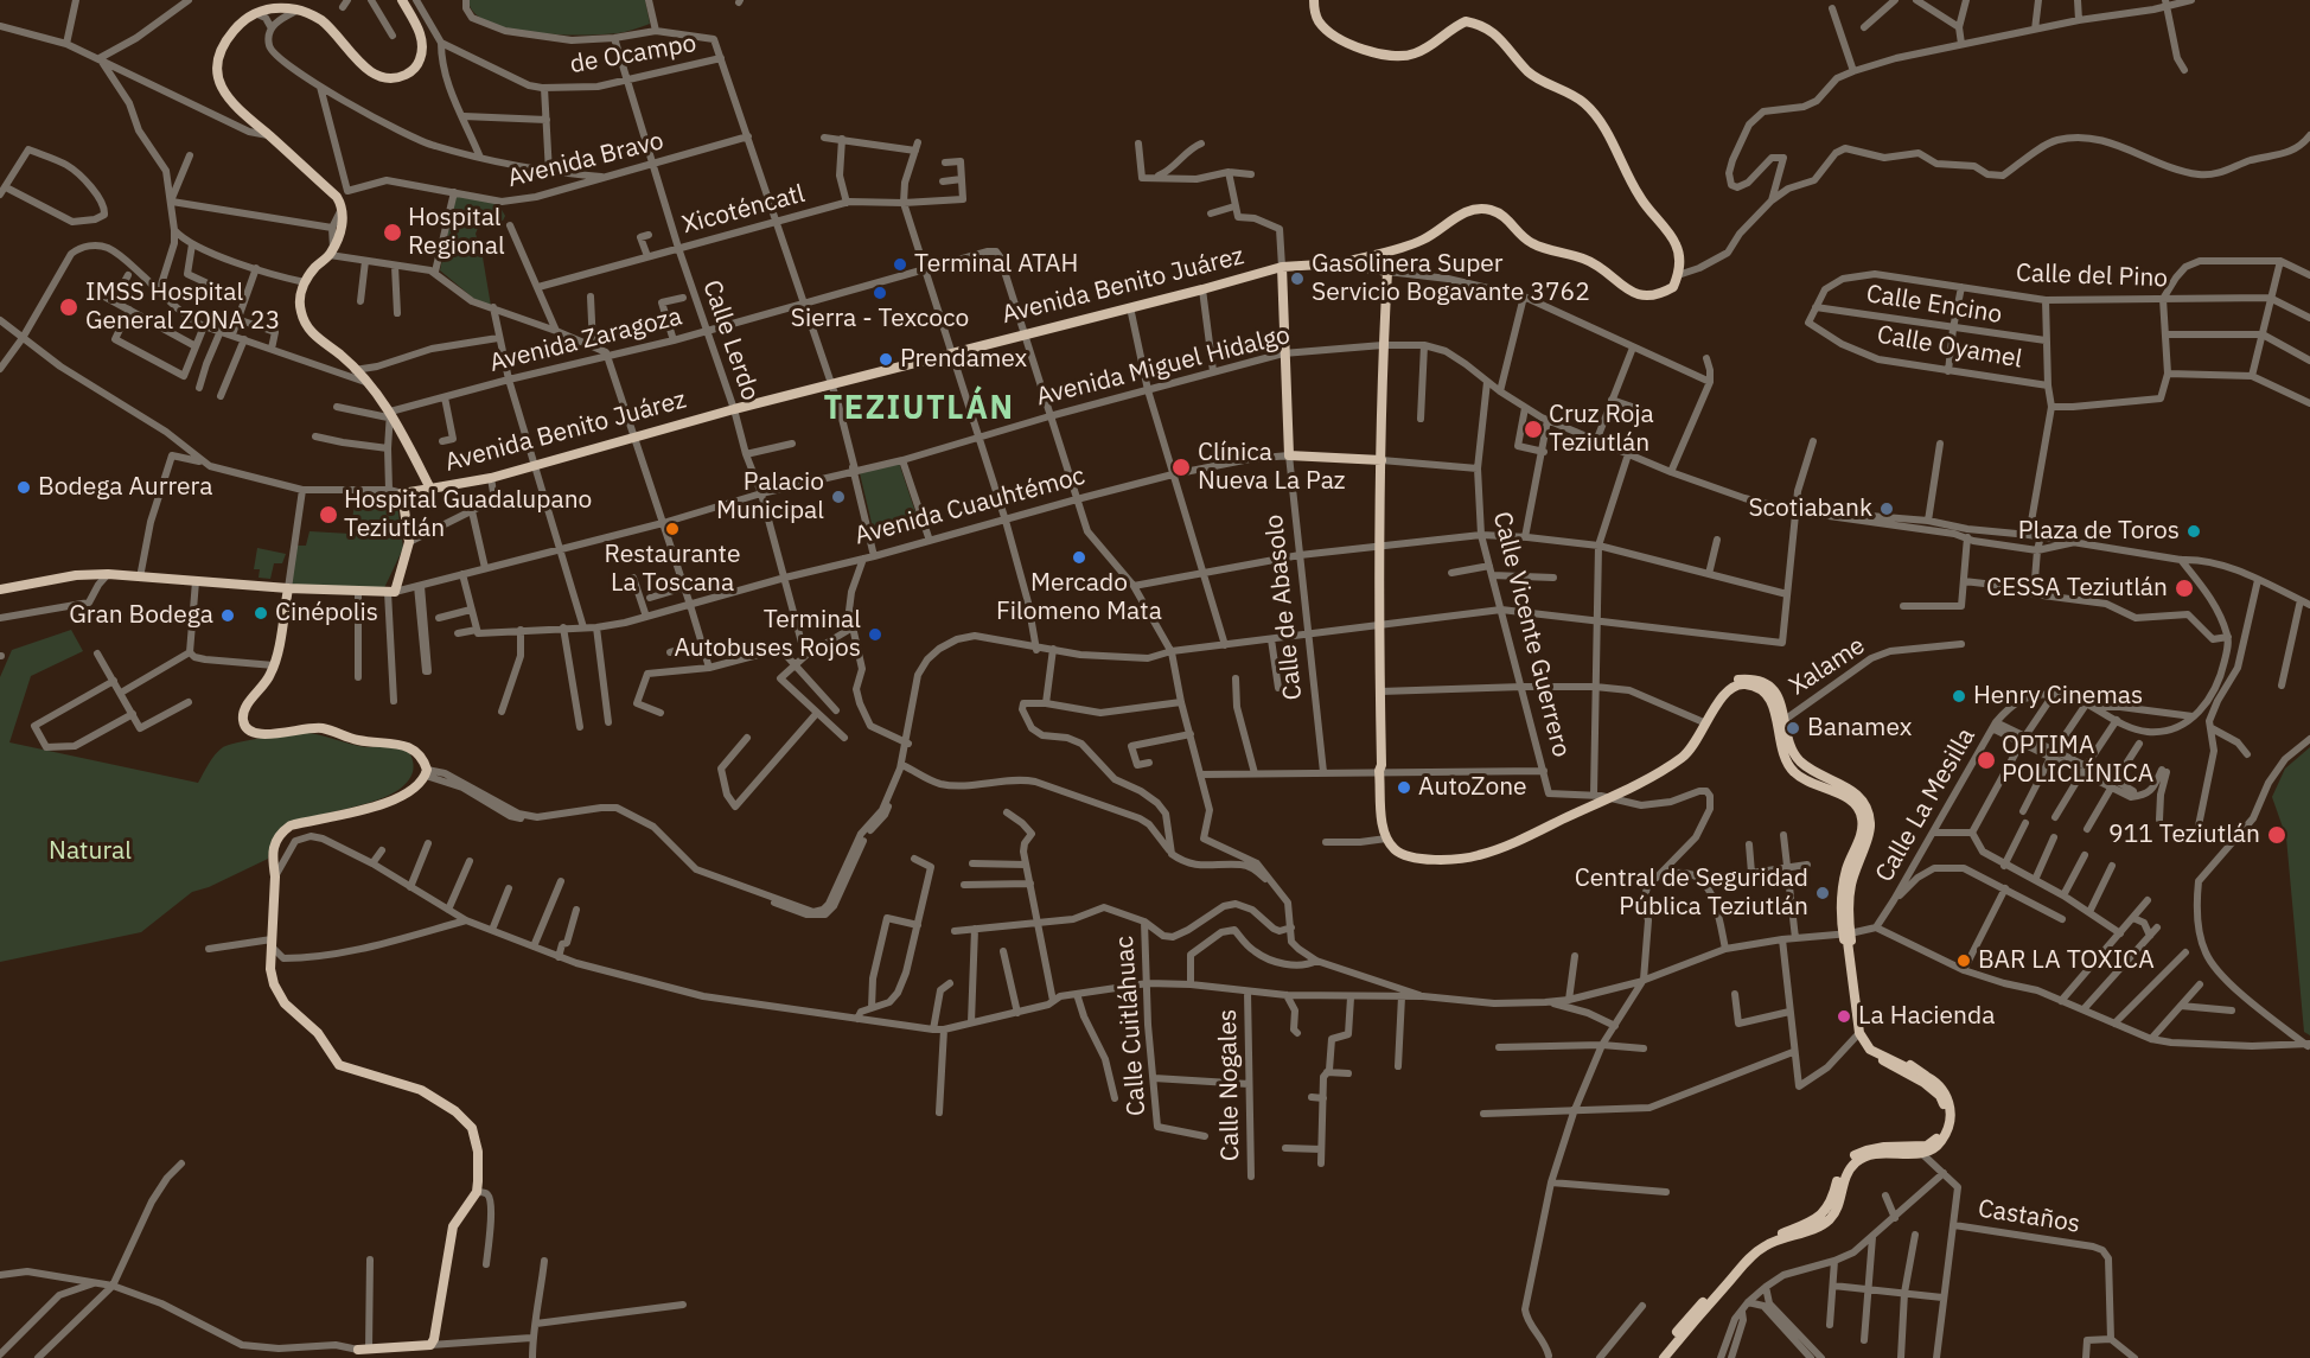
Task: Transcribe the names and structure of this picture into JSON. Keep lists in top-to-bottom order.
{
  "streets": {
    "main road": [
      "Avenida Benito Juárez",
      "Avenida Miguel Hidalgo",
      "Avenida Cuauhtémoc",
      "Calle de Abasolo"
    ],
    "street": [
      "de Ocampo",
      "Avenida Bravo",
      "Xicoténcatl",
      "Calle del Pino",
      "Calle Encino",
      "Avenida Zaragoza",
      "Calle Lerdo",
      "Calle Oyamel",
      "Calle Vicente Guerrero",
      "Xalame",
      "Calle La Mesilla",
      "Calle Cuitláhuac",
      "Calle Nogales",
      "Castaños"
    ]
  },
  "crossings": [
    ["de Ocampo", "Calle Lerdo"],
    ["Avenida Bravo", "Calle Lerdo"],
    ["Xicoténcatl", "Calle Lerdo"],
    ["Calle del Pino", "Calle Encino"],
    ["Calle del Pino", "Calle Oyamel"],
    ["Avenida Benito Juárez", "Avenida Zaragoza"],
    ["Avenida Benito Juárez", "Calle Lerdo"],
    ["Avenida Benito Juárez", "Calle de Abasolo"],
    ["Avenida Zaragoza", "Calle Lerdo"],
    ["Calle Lerdo", "Avenida Miguel Hidalgo"],
    ["Calle Lerdo", "Avenida Cuauhtémoc"],
    ["Avenida Miguel Hidalgo", "Calle de Abasolo"],
    ["Avenida Miguel Hidalgo", "Calle Vicente Guerrero"],
    ["Avenida Cuauhtémoc", "Calle de Abasolo"],
    ["Avenida Cuauhtémoc", "Calle Vicente Guerrero"]
  ],
  "districts": ["TEZIUTLÁN"],
  "parks": ["Natural"],
  "places": [
    "Hospital Regional",
    "Terminal ATAH",
    "Gasolinera Super Servicio Bogavante 3762",
    "Sierra - Texcoco",
    "IMSS Hospital General ZONA 23",
    "Prendamex",
    "Cruz Roja Teziutlán",
    "Clínica Nueva La Paz",
    "Bodega Aurrera",
    "Palacio Municipal",
    "Scotiabank",
    "Hospital Guadalupano Teziutlán",
    "Restaurante La Toscana",
    "Plaza de Toros",
    "Mercado Filomeno Mata",
    "CESSA Teziutlán",
    "Cinépolis",
    "Gran Bodega",
    "Terminal Autobuses Rojos",
    "Henry Cinemas",
    "Banamex",
    "OPTIMA POLICLÍNICA",
    "AutoZone",
    "911 Teziutlán",
    "Central de Seguridad Pública Teziutlán",
    "BAR LA TOXICA",
    "La Hacienda"
  ]
}
